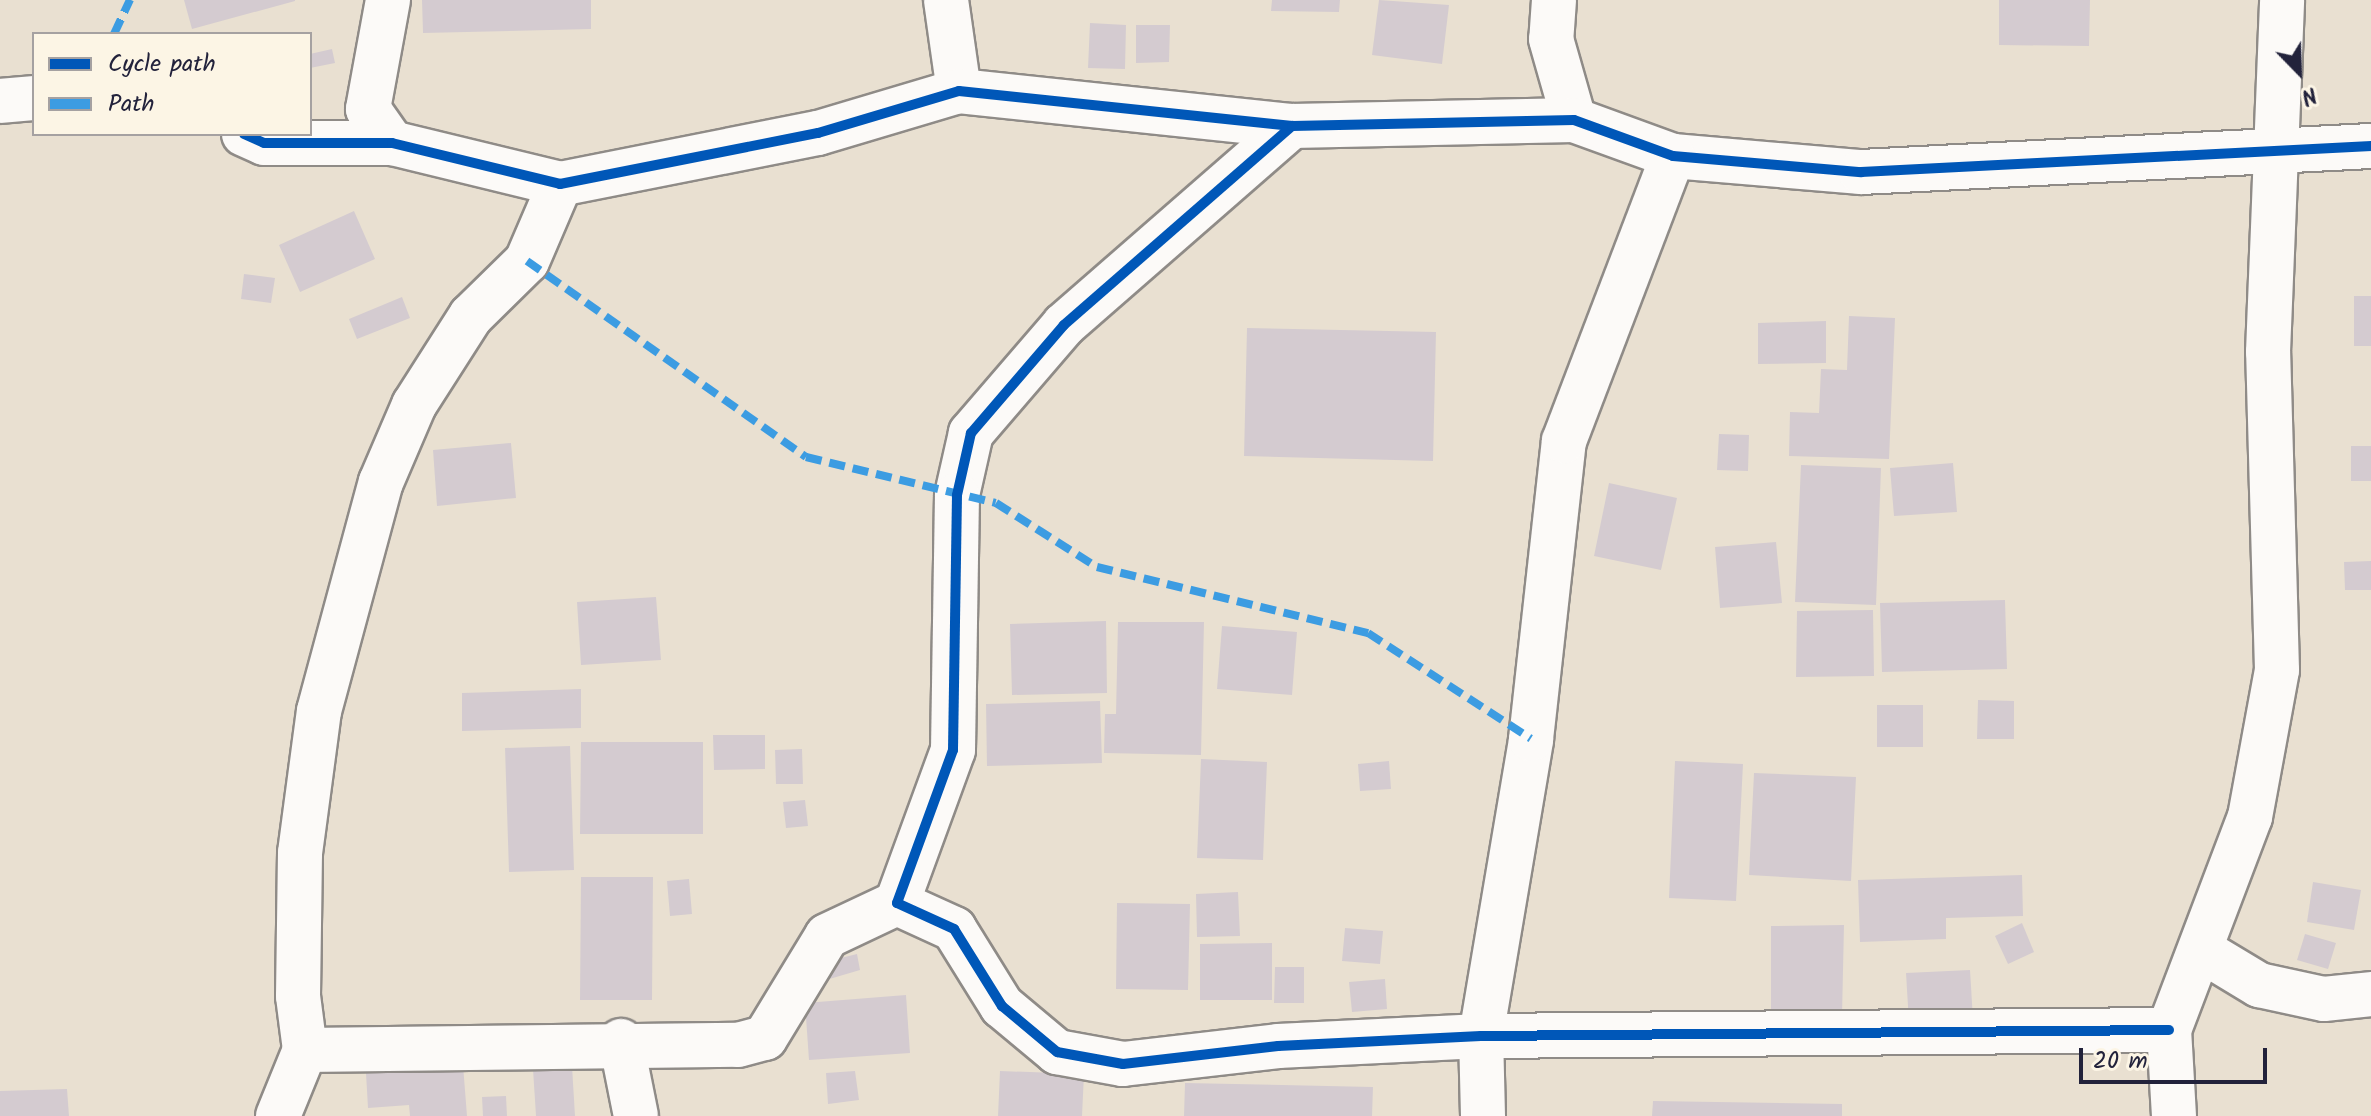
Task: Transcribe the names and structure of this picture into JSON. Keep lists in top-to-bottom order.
{
  "legend": ["Cycle path", "Path"],
  "scale_bar": "20 m",
  "north": "bottom right"
}
